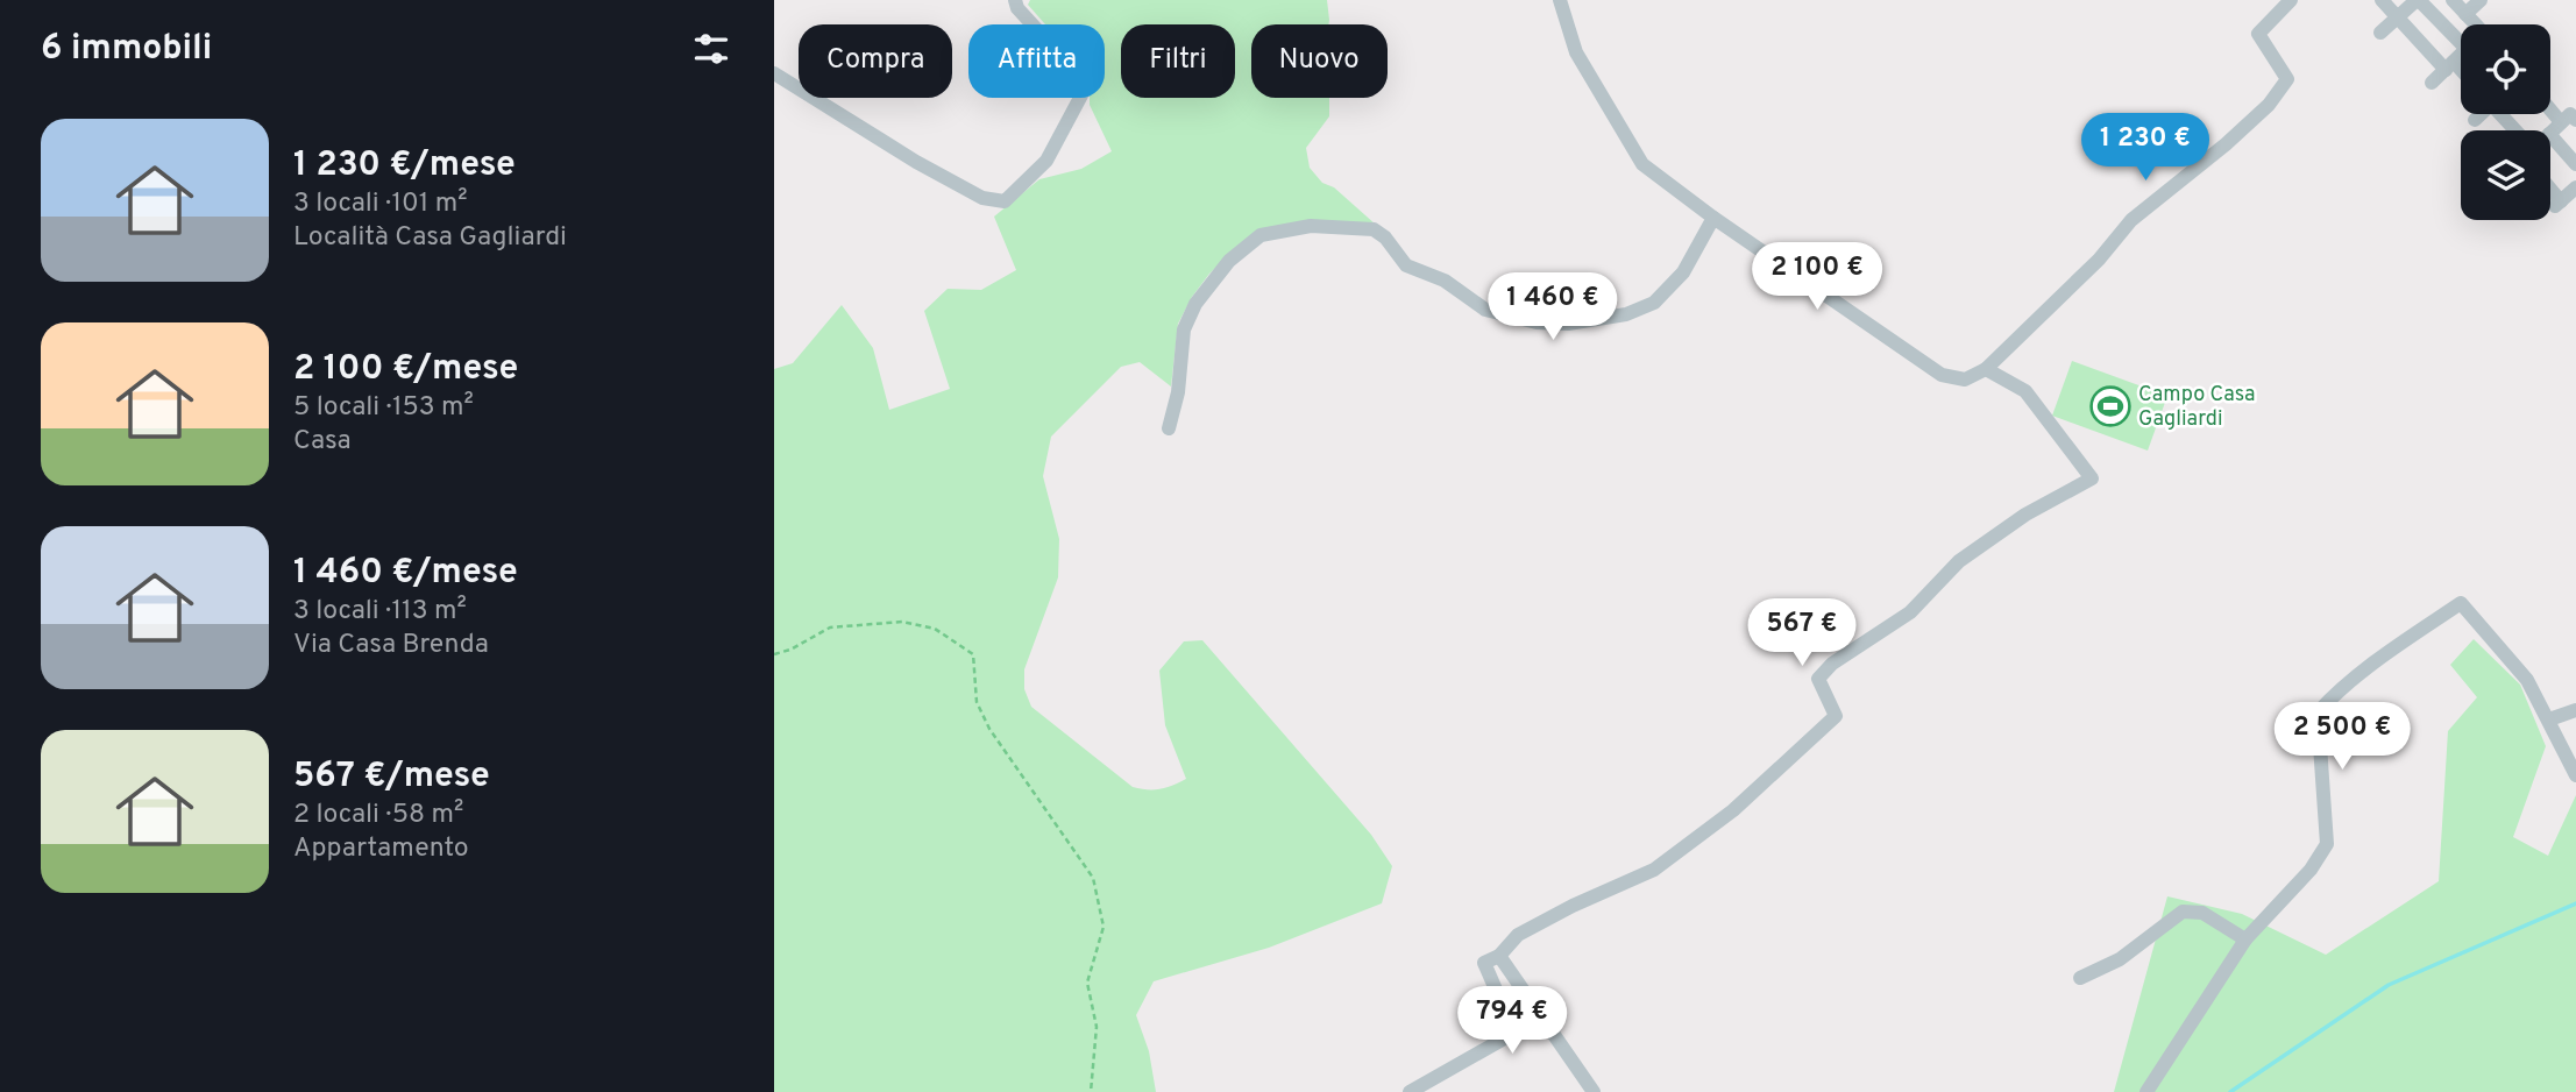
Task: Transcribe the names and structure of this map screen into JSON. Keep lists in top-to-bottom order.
{
  "places": {
    "sports": ["Campo Casa Gagliardi"]
  },
  "page": {
    "heading": "6 immobili",
    "chip": [
      "Compra",
      "Affitta",
      "Filtri",
      "Nuovo"
    ],
    "list": [
      {
        "name": "1 230 €/mese",
        "note": "3 locali · 101 m² · Località Casa Gagliardi"
      },
      {
        "name": "2 100 €/mese",
        "note": "5 locali · 153 m² · Casa"
      },
      {
        "name": "1 460 €/mese",
        "note": "3 locali · 113 m² · Via Casa Brenda"
      },
      {
        "name": "567 €/mese",
        "note": "2 locali · 58 m² · Appartamento"
      }
    ],
    "price": [
      "1 230 €",
      "2 100 €",
      "1 460 €",
      "567 €",
      "2 500 €",
      "794 €"
    ]
  }
}
